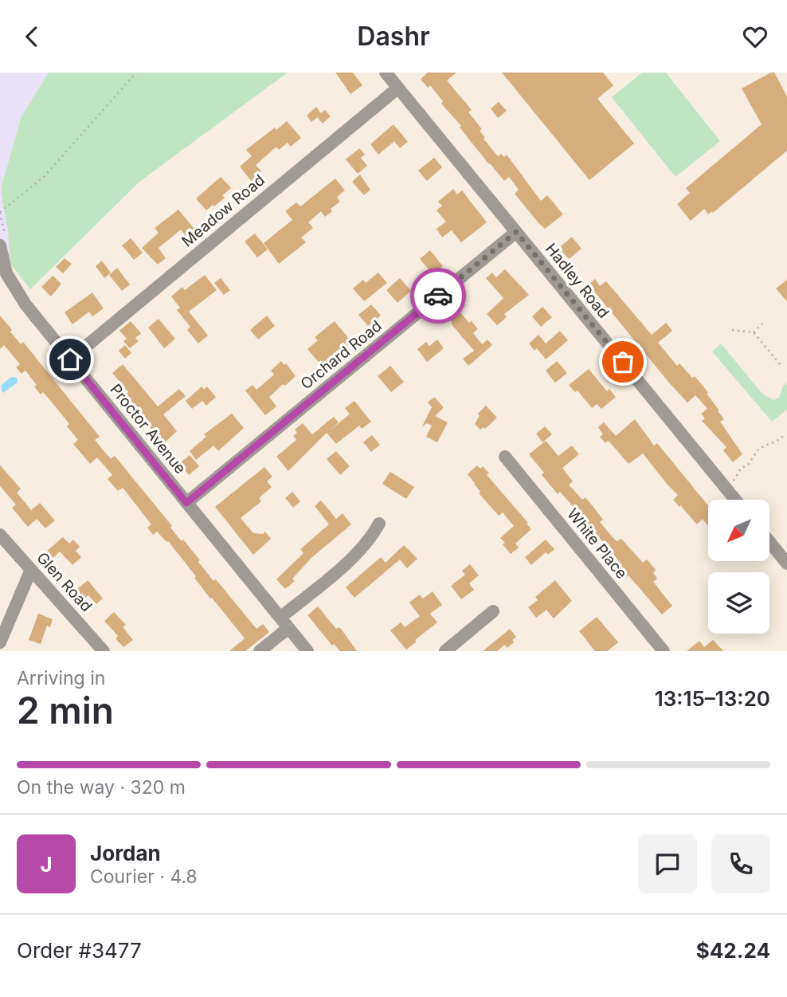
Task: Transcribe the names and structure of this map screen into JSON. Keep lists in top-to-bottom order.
{
  "streets": {
    "street": [
      "Meadow Road",
      "Hadley Road",
      "Orchard Road",
      "Proctor Avenue",
      "White Place",
      "Glen Road"
    ]
  },
  "crossings": [
    ["Meadow Road", "Hadley Road"],
    ["Meadow Road", "Proctor Avenue"],
    ["Hadley Road", "Orchard Road"],
    ["Orchard Road", "Proctor Avenue"]
  ],
  "north": "bottom left",
  "page": {
    "header": "Dashr",
    "heading": ["2 min", "Arriving in", "13:15–13:20"],
    "panel": [
      "Jordan",
      "Courier · 4.8",
      "Order #3477",
      "$42.24"
    ],
    "bar": "On the way · 320 m",
    "round": "J"
  }
}
